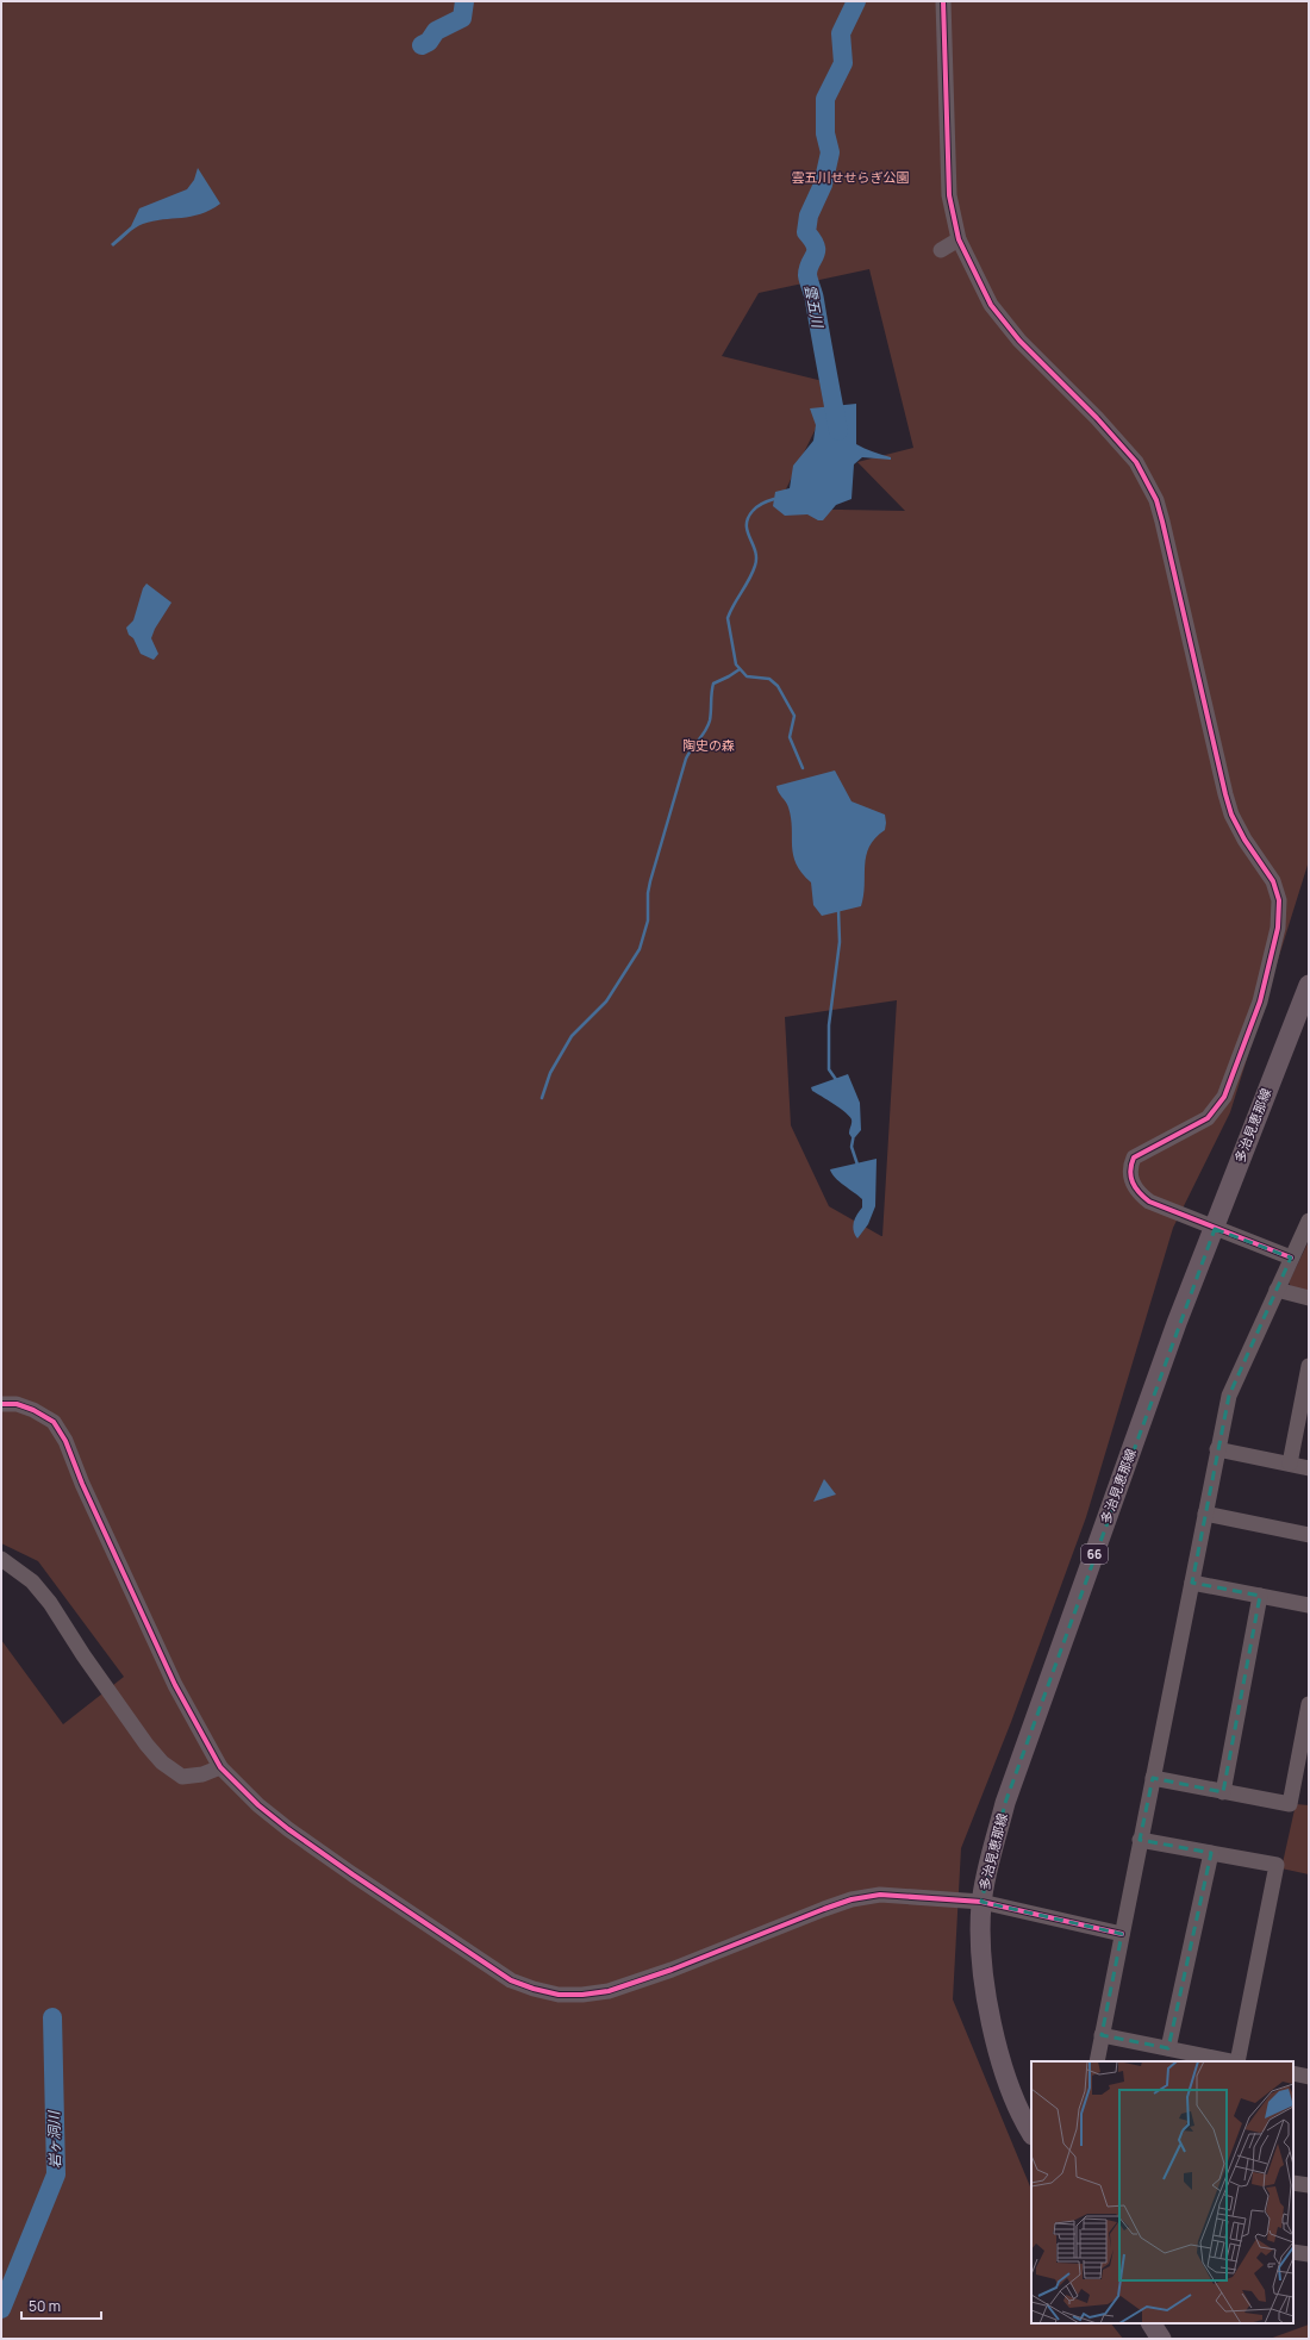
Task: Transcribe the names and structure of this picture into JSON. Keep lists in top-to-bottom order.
{
  "streets": {
    "main road": ["多治見恵那線", "66"]
  },
  "water": ["雲五川", "岩ヶ洞川"],
  "parks": ["雲五川せせらぎ公園", "陶史の森"],
  "scale_bar": "50 m"
}
